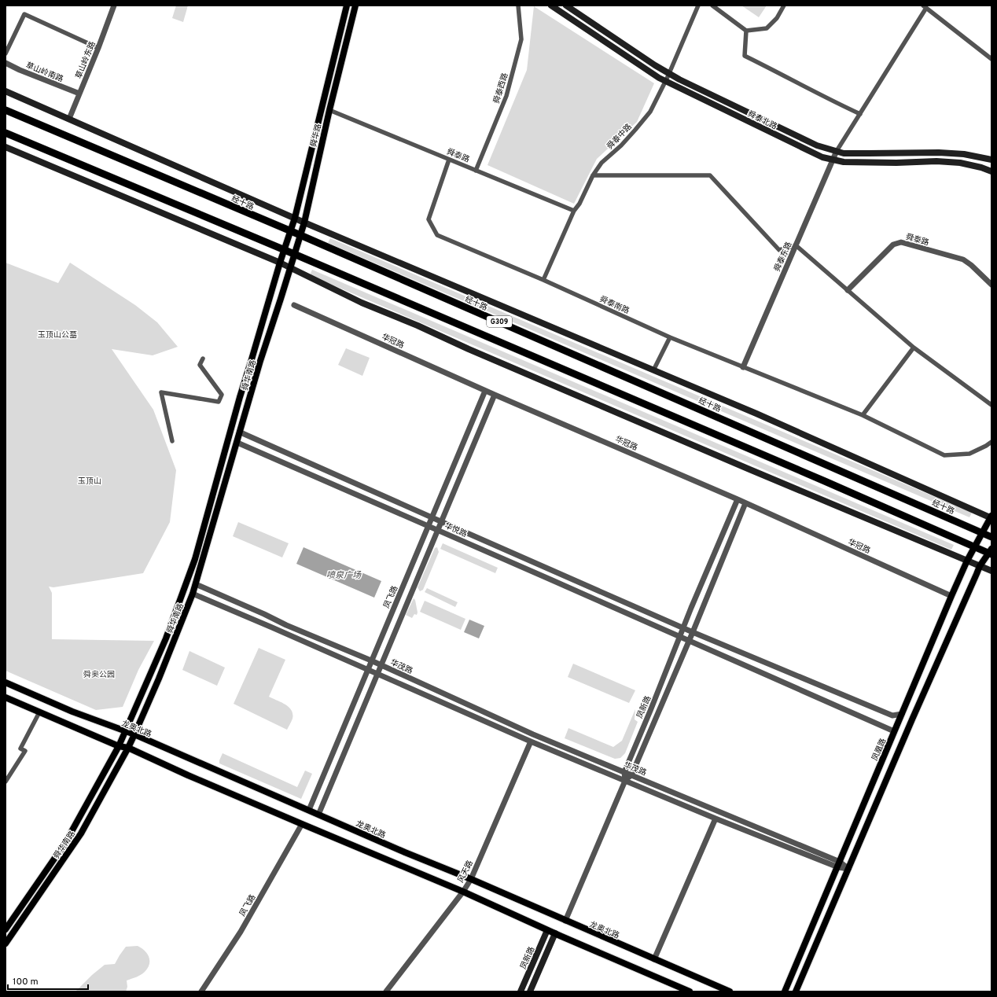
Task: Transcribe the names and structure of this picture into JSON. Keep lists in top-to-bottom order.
{
  "streets": {
    "highway": ["经十路", "G309"],
    "main road": [
      "舜泰北路",
      "舜华路",
      "舜华南路",
      "凤新路",
      "龙奥北路",
      "凤凰路"
    ],
    "street": [
      "草山岭东路",
      "草山岭南路",
      "舜泰西路",
      "舜泰中路",
      "舜泰路",
      "舜泰东路",
      "舜泰南路",
      "华冠路",
      "华悦路",
      "凤飞路",
      "华茂路",
      "风天路"
    ]
  },
  "crossings": [
    ["草山岭东路", "草山岭南路"],
    ["草山岭东路", "经十路"],
    ["舜泰西路", "舜泰路"],
    ["舜泰北路", "舜泰中路"],
    ["舜泰北路", "舜泰东路"],
    ["舜华路", "舜泰路"],
    ["舜华路", "经十路"],
    ["舜华路", "G309"],
    ["舜华路", "舜华南路"],
    ["舜泰中路", "舜泰路"],
    ["舜泰路", "舜泰南路"],
    ["经十路", "凤凰路"],
    ["舜泰东路", "舜泰南路"],
    ["G309", "凤凰路"],
    ["华冠路", "凤飞路"],
    ["华冠路", "凤新路"],
    ["华冠路", "凤凰路"],
    ["舜华南路", "华悦路"],
    ["舜华南路", "华茂路"],
    ["舜华南路", "龙奥北路"],
    ["华悦路", "凤飞路"],
    ["华悦路", "凤新路"],
    ["华悦路", "凤凰路"],
    ["凤飞路", "华茂路"],
    ["凤飞路", "龙奥北路"],
    ["华茂路", "凤新路"],
    ["华茂路", "凤凰路"],
    ["华茂路", "风天路"],
    ["凤新路", "龙奥北路"],
    ["龙奥北路", "风天路"]
  ],
  "water": ["喷泉广场"],
  "parks": ["玉顶山公墓", "玉顶山", "舜奥公园"],
  "scale_bar": "100 m"
}
